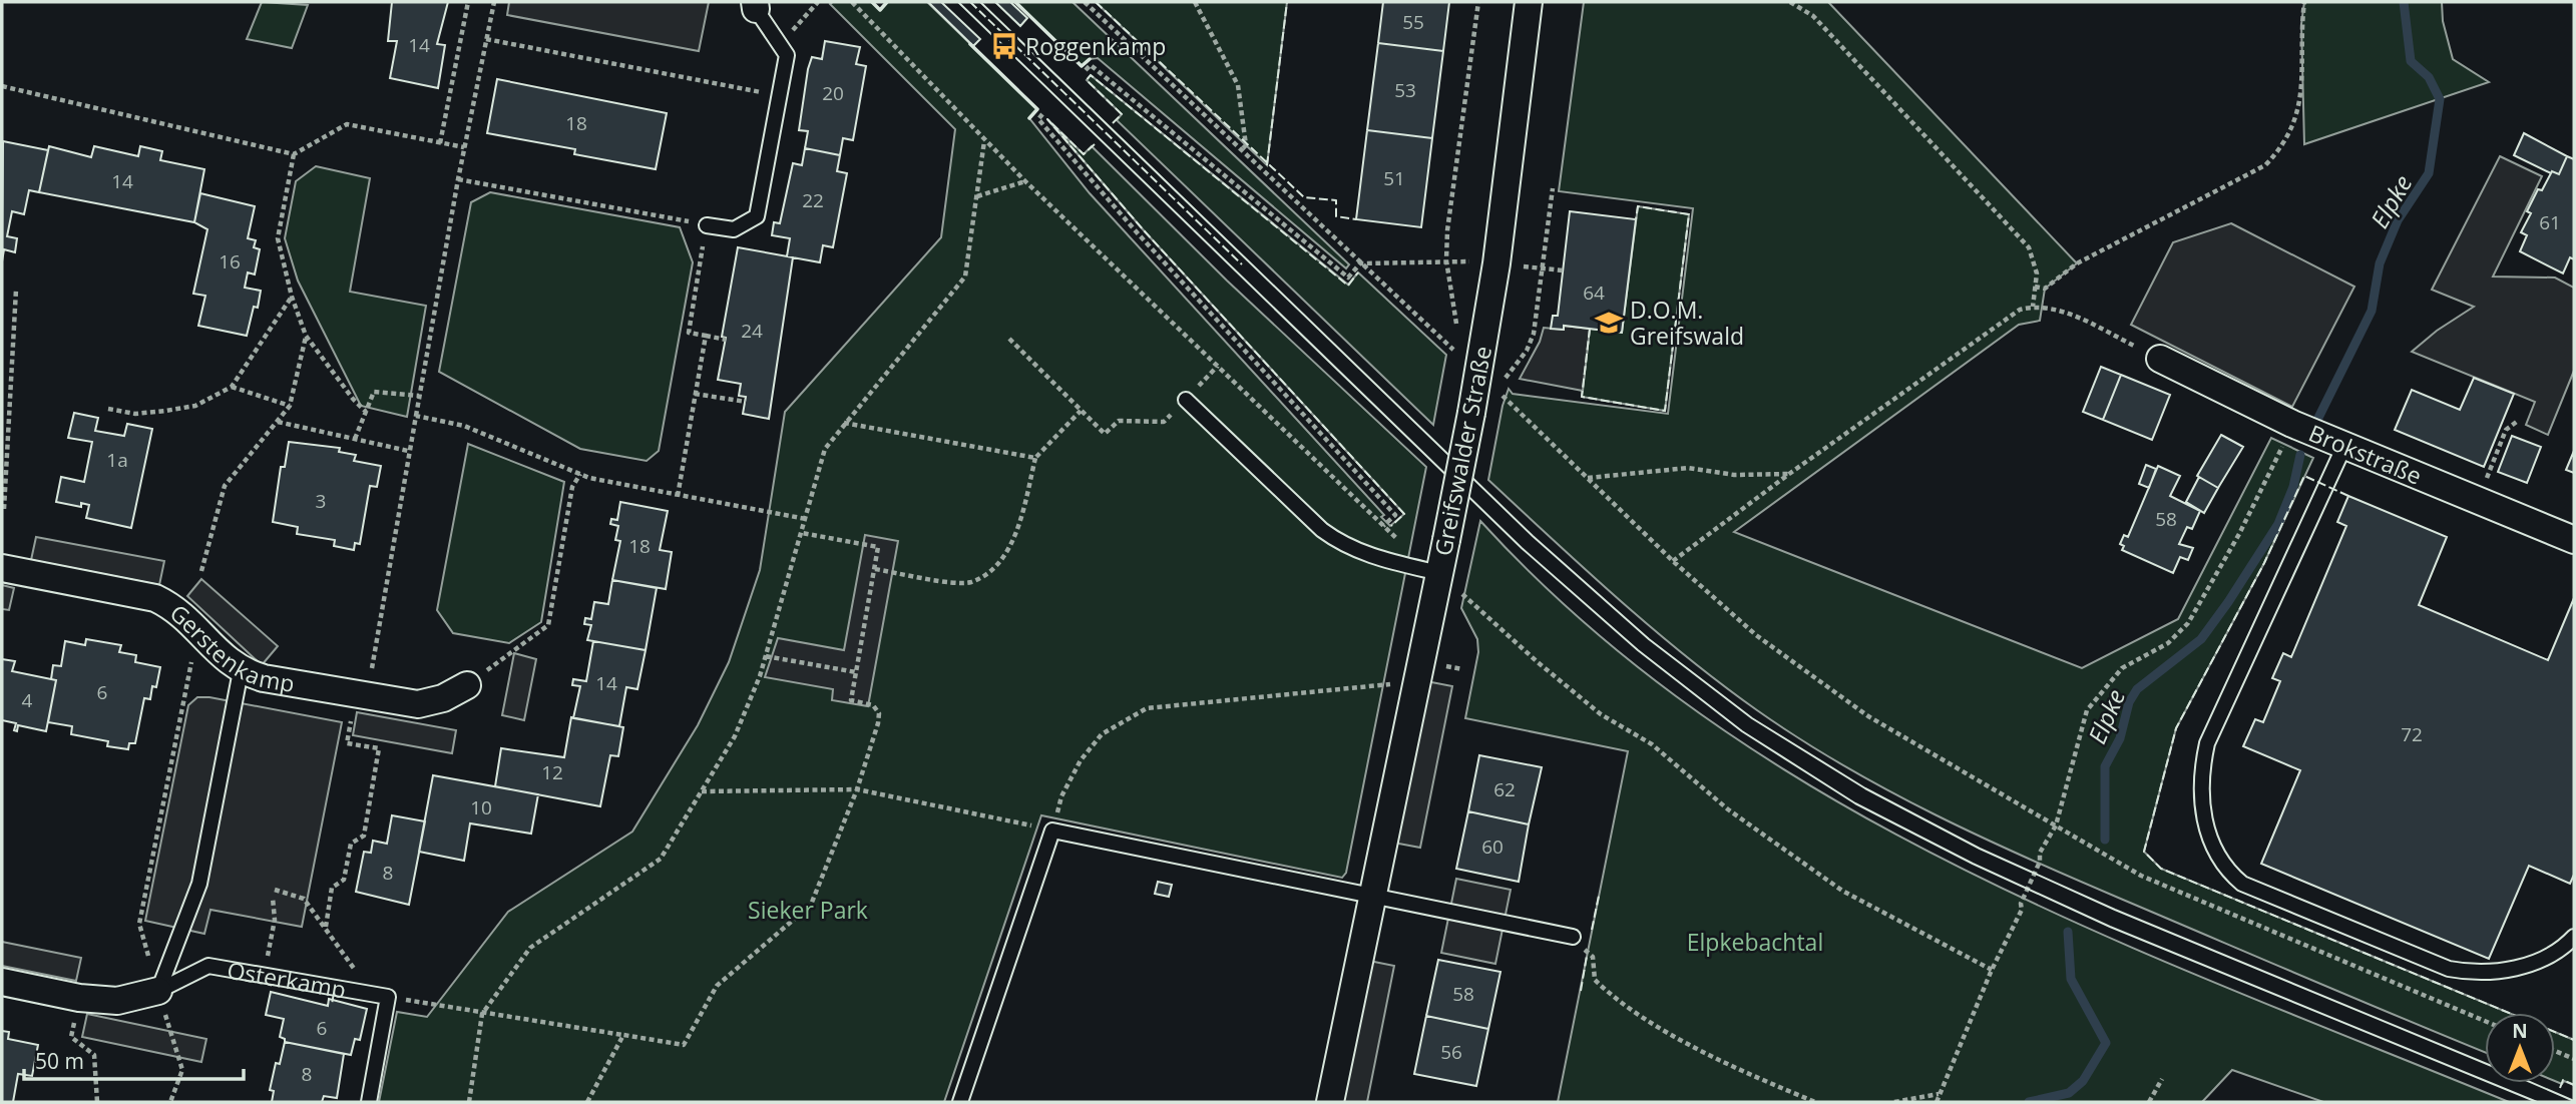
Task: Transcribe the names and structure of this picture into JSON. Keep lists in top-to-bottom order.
{
  "streets": {
    "street": [
      "Greifswalder Straße",
      "Brokstraße",
      "Gerstenkamp",
      "Osterkamp"
    ]
  },
  "water": ["Elpke"],
  "parks": ["Sieker Park", "Elpkebachtal"],
  "places": {
    "bus stop": ["Roggenkamp"],
    "school or university": ["D.O.M. Greifswald"]
  },
  "house_numbers": [
    "55",
    "14",
    "53",
    "20",
    "18",
    "51",
    "14",
    "22",
    "61",
    "16",
    "64",
    "24",
    "1a",
    "3",
    "58",
    "18",
    "14",
    "6",
    "4",
    "72",
    "12",
    "62",
    "10",
    "60",
    "8",
    "58",
    "6",
    "56",
    "8"
  ],
  "scale_bar": "50 m",
  "north": "top"
}
